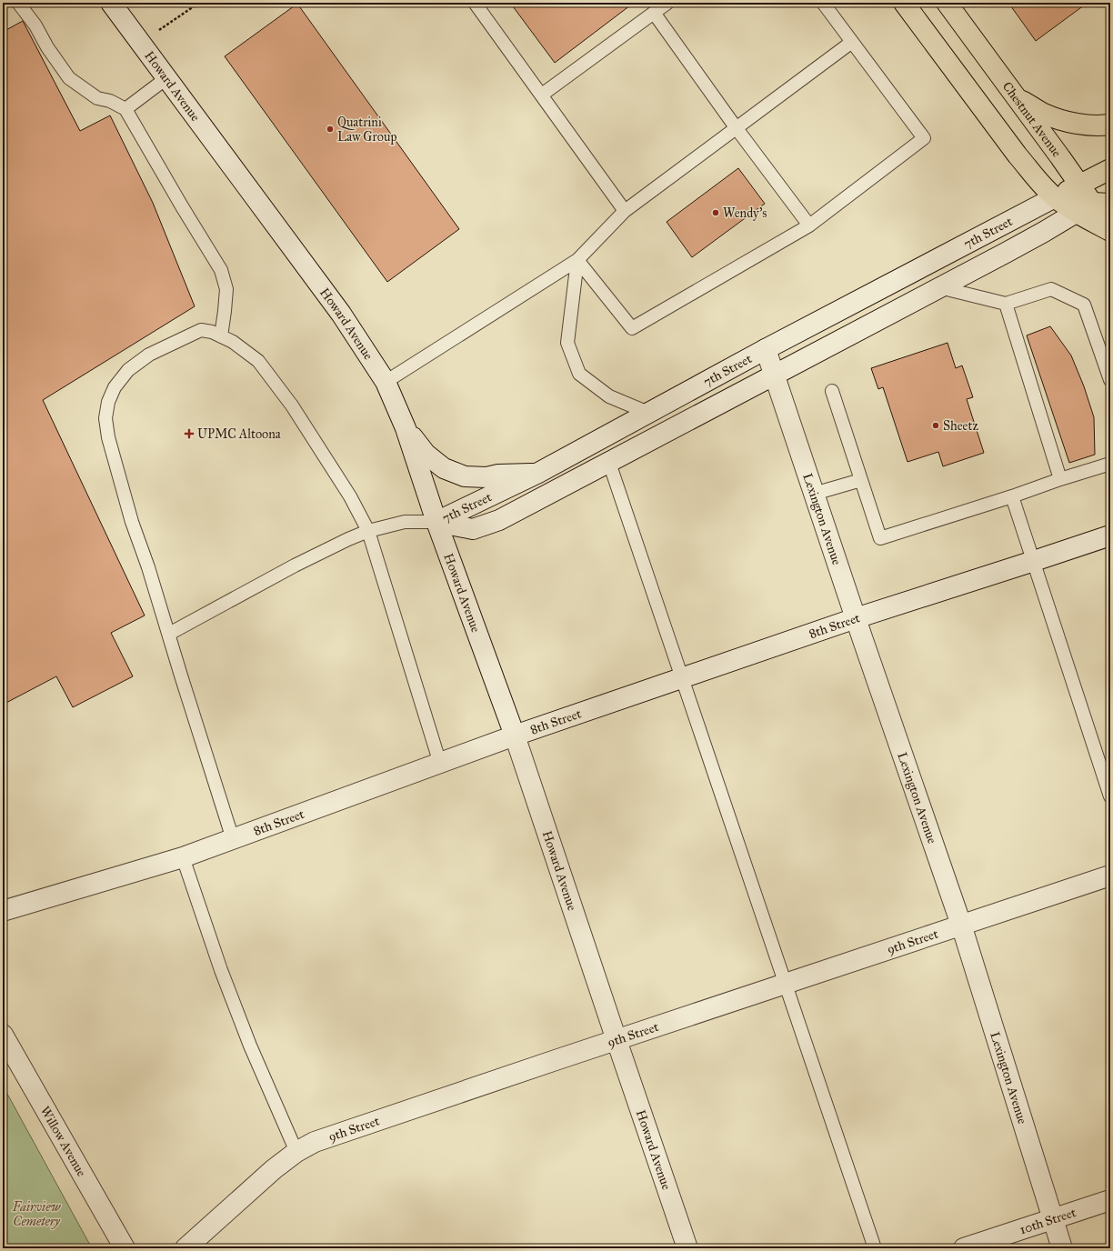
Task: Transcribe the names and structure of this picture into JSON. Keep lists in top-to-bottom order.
{
  "streets": {
    "main road": ["Chestnut Avenue", "7th Street"],
    "street": [
      "Howard Avenue",
      "Lexington Avenue",
      "8th Street",
      "9th Street",
      "Willow Avenue",
      "10th Street"
    ]
  },
  "crossings": [
    ["Howard Avenue", "7th Street"],
    ["Howard Avenue", "8th Street"],
    ["Howard Avenue", "9th Street"],
    ["Chestnut Avenue", "7th Street"],
    ["7th Street", "Lexington Avenue"],
    ["Lexington Avenue", "8th Street"],
    ["Lexington Avenue", "9th Street"],
    ["Lexington Avenue", "10th Street"]
  ],
  "parks": ["Fairview Cemetery"],
  "places": {
    "other": ["Quatrini Law Group", "Wendy's", "Sheetz"],
    "health": ["UPMC Altoona"]
  }
}
